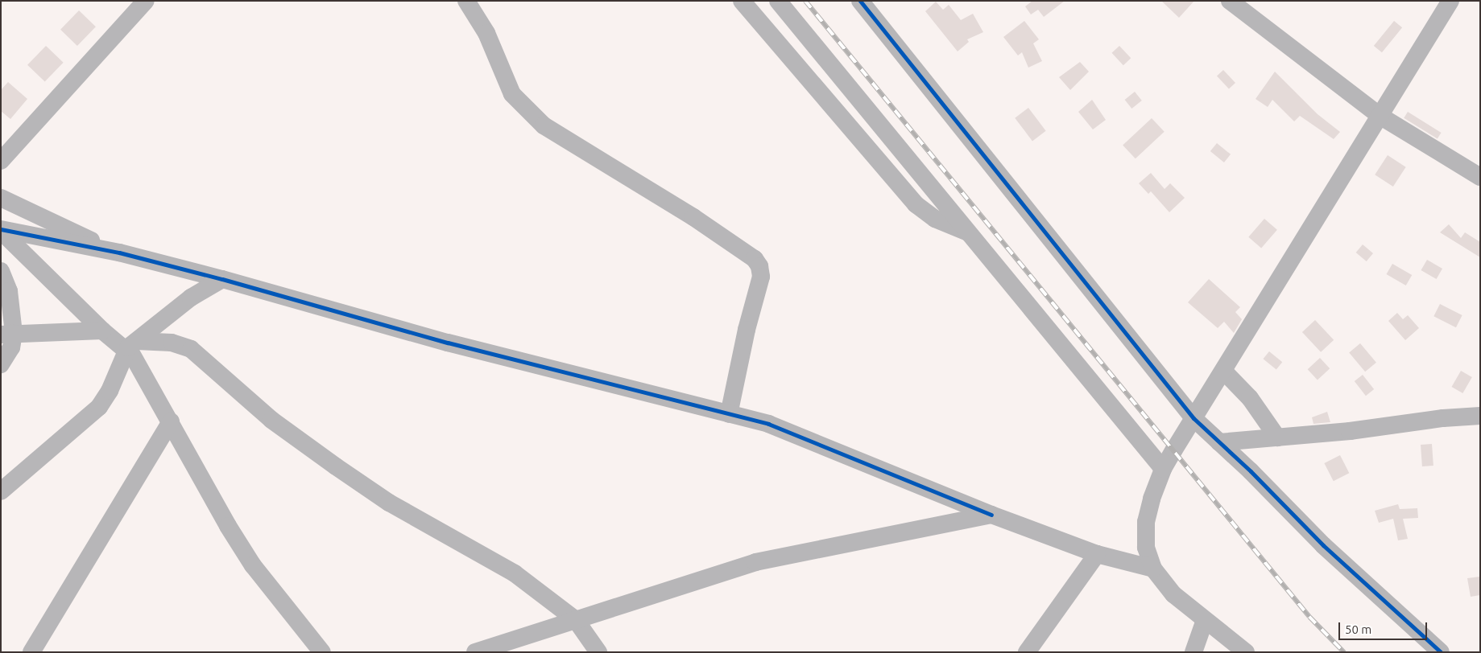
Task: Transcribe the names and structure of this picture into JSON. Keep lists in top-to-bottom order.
{
  "scale_bar": "50 m"
}
